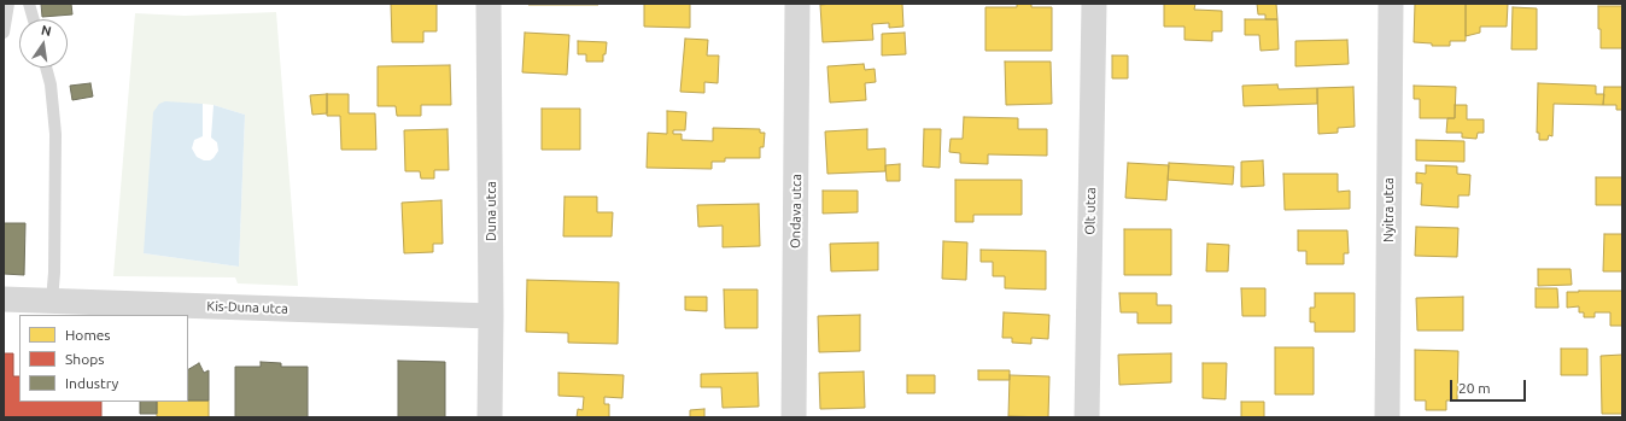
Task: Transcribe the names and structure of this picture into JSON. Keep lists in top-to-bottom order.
{
  "streets": {
    "street": [
      "Nyitra utca",
      "Duna utca",
      "Ondava utca",
      "Olt utca",
      "Kis-Duna utca"
    ]
  },
  "crossings": [
    ["Duna utca", "Kis-Duna utca"]
  ],
  "legend": ["Homes", "Shops", "Industry"],
  "scale_bar": "20 m",
  "north": "top"
}
